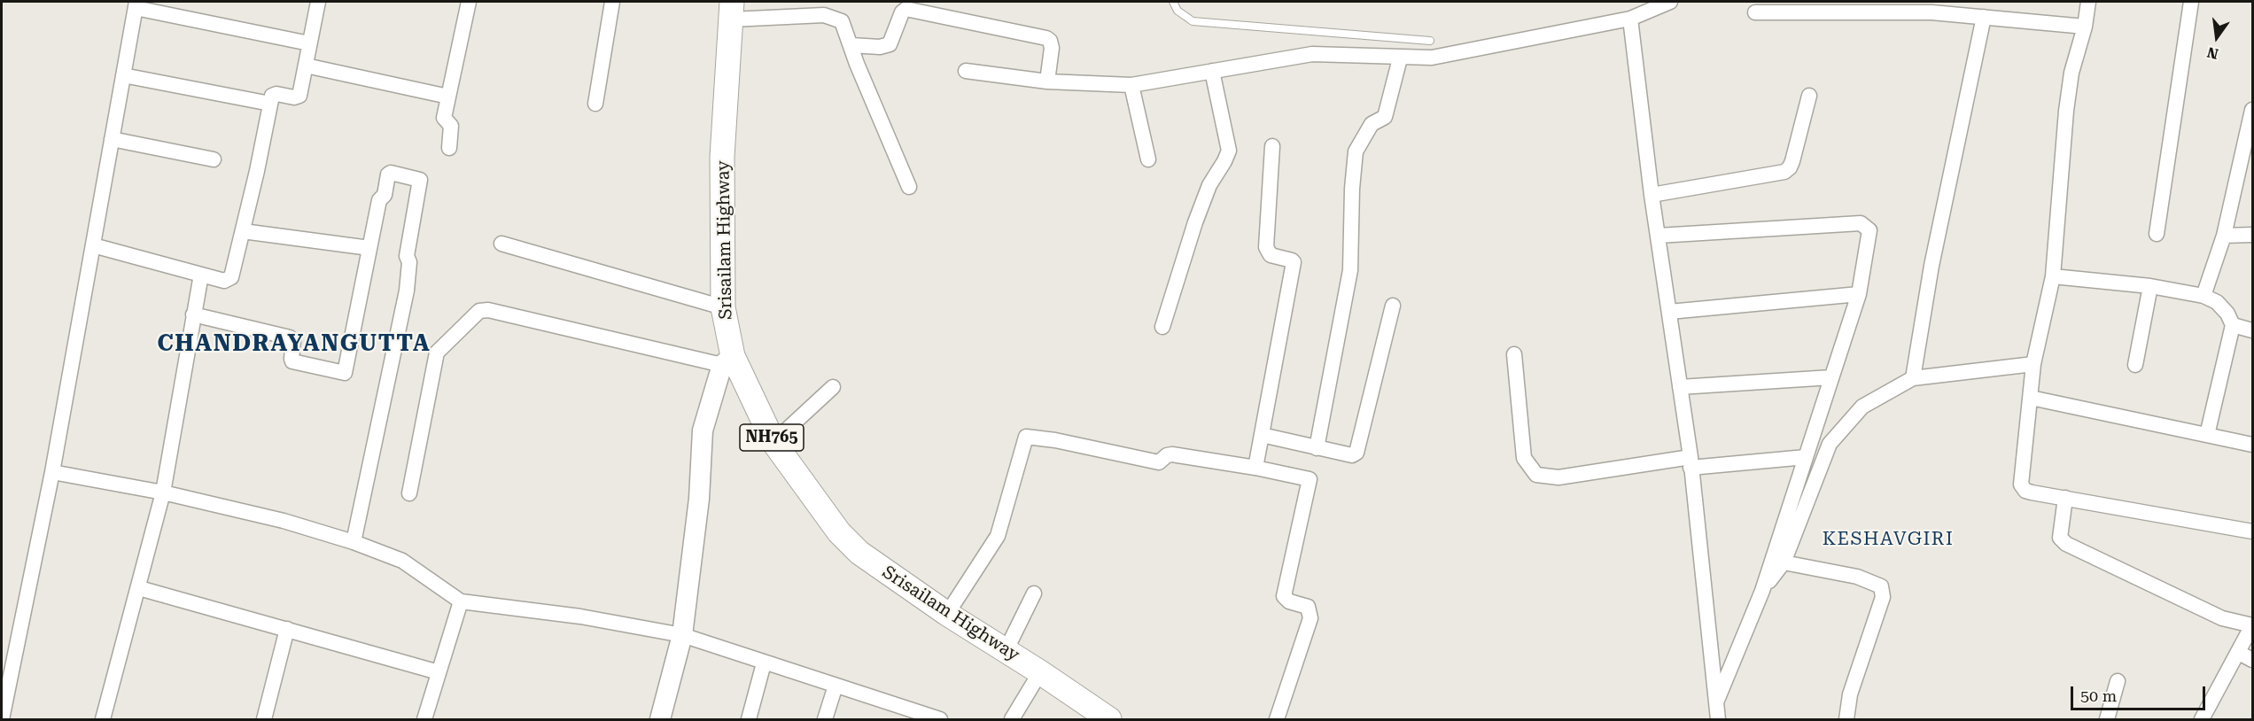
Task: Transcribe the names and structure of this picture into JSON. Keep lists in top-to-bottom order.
{
  "streets": {
    "highway": ["Srisailam Highway", "NH765"]
  },
  "districts": ["CHANDRAYANGUTTA", "KESHAVGIRI"],
  "scale_bar": "50 m",
  "north": "bottom"
}
